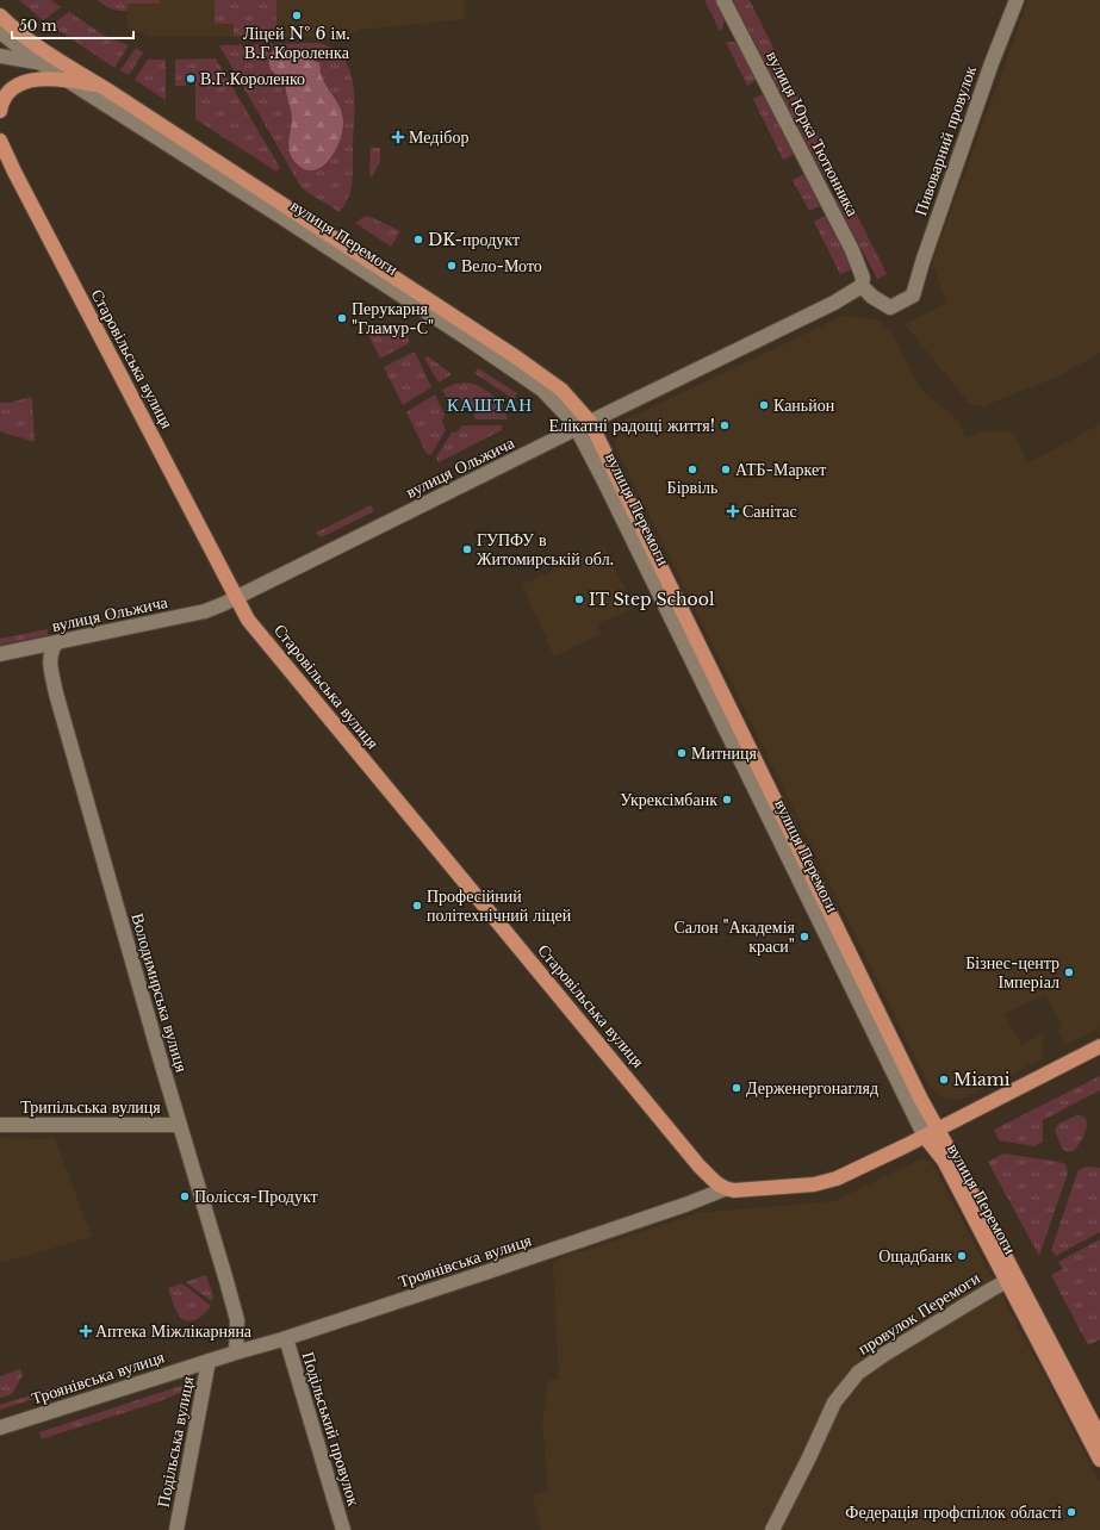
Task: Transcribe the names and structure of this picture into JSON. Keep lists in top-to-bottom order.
{
  "streets": {
    "main road": ["вулиця Перемоги", "Старовільська вулиця", "Троянівська вулиця"],
    "street": [
      "вулиця Юрка Тютюнника",
      "Пивоварний провулок",
      "вулиця Ольжича",
      "Володимирська вулиця",
      "Трипільська вулиця",
      "провулок Перемоги",
      "Подільський провулок",
      "Подільська вулиця"
    ]
  },
  "crossings": [
    ["вулиця Юрка Тютюнника", "Пивоварний провулок"],
    ["вулиця Юрка Тютюнника", "вулиця Ольжича"],
    ["Пивоварний провулок", "вулиця Ольжича"],
    ["вулиця Перемоги", "вулиця Ольжича"],
    ["вулиця Перемоги", "Троянівська вулиця"],
    ["вулиця Перемоги", "провулок Перемоги"],
    ["Старовільська вулиця", "вулиця Ольжича"],
    ["Старовільська вулиця", "Троянівська вулиця"],
    ["вулиця Ольжича", "Володимирська вулиця"],
    ["Володимирська вулиця", "Трипільська вулиця"],
    ["Володимирська вулиця", "Троянівська вулиця"],
    ["Троянівська вулиця", "Подільський провулок"],
    ["Троянівська вулиця", "Подільська вулиця"]
  ],
  "districts": ["КАШТАН"],
  "places": {
    "other": [
      "Ліцей № 6 ім. В.Г.Короленка",
      "В.Г.Короленко",
      "DK-продукт",
      "Вело-Мото",
      "Перукарня \"Гламур-С\"",
      "Каньйон",
      "Елікатні радощі життя!",
      "Бірвіль",
      "АТБ-Маркет",
      "ГУПФУ в Житомирській обл.",
      "IT Step School",
      "Митниця",
      "Укрексімбанк",
      "Професійний політехнічний ліцей",
      "Салон \"Академія краси\"",
      "Бізнес-центр Імперіал",
      "Miami",
      "Держенергонагляд",
      "Полісся-Продукт",
      "Ощадбанк",
      "Федерація профспілок області"
    ],
    "health": ["Медібор", "Санітас", "Аптека Міжлікарняна"]
  },
  "scale_bar": "50 m"
}
